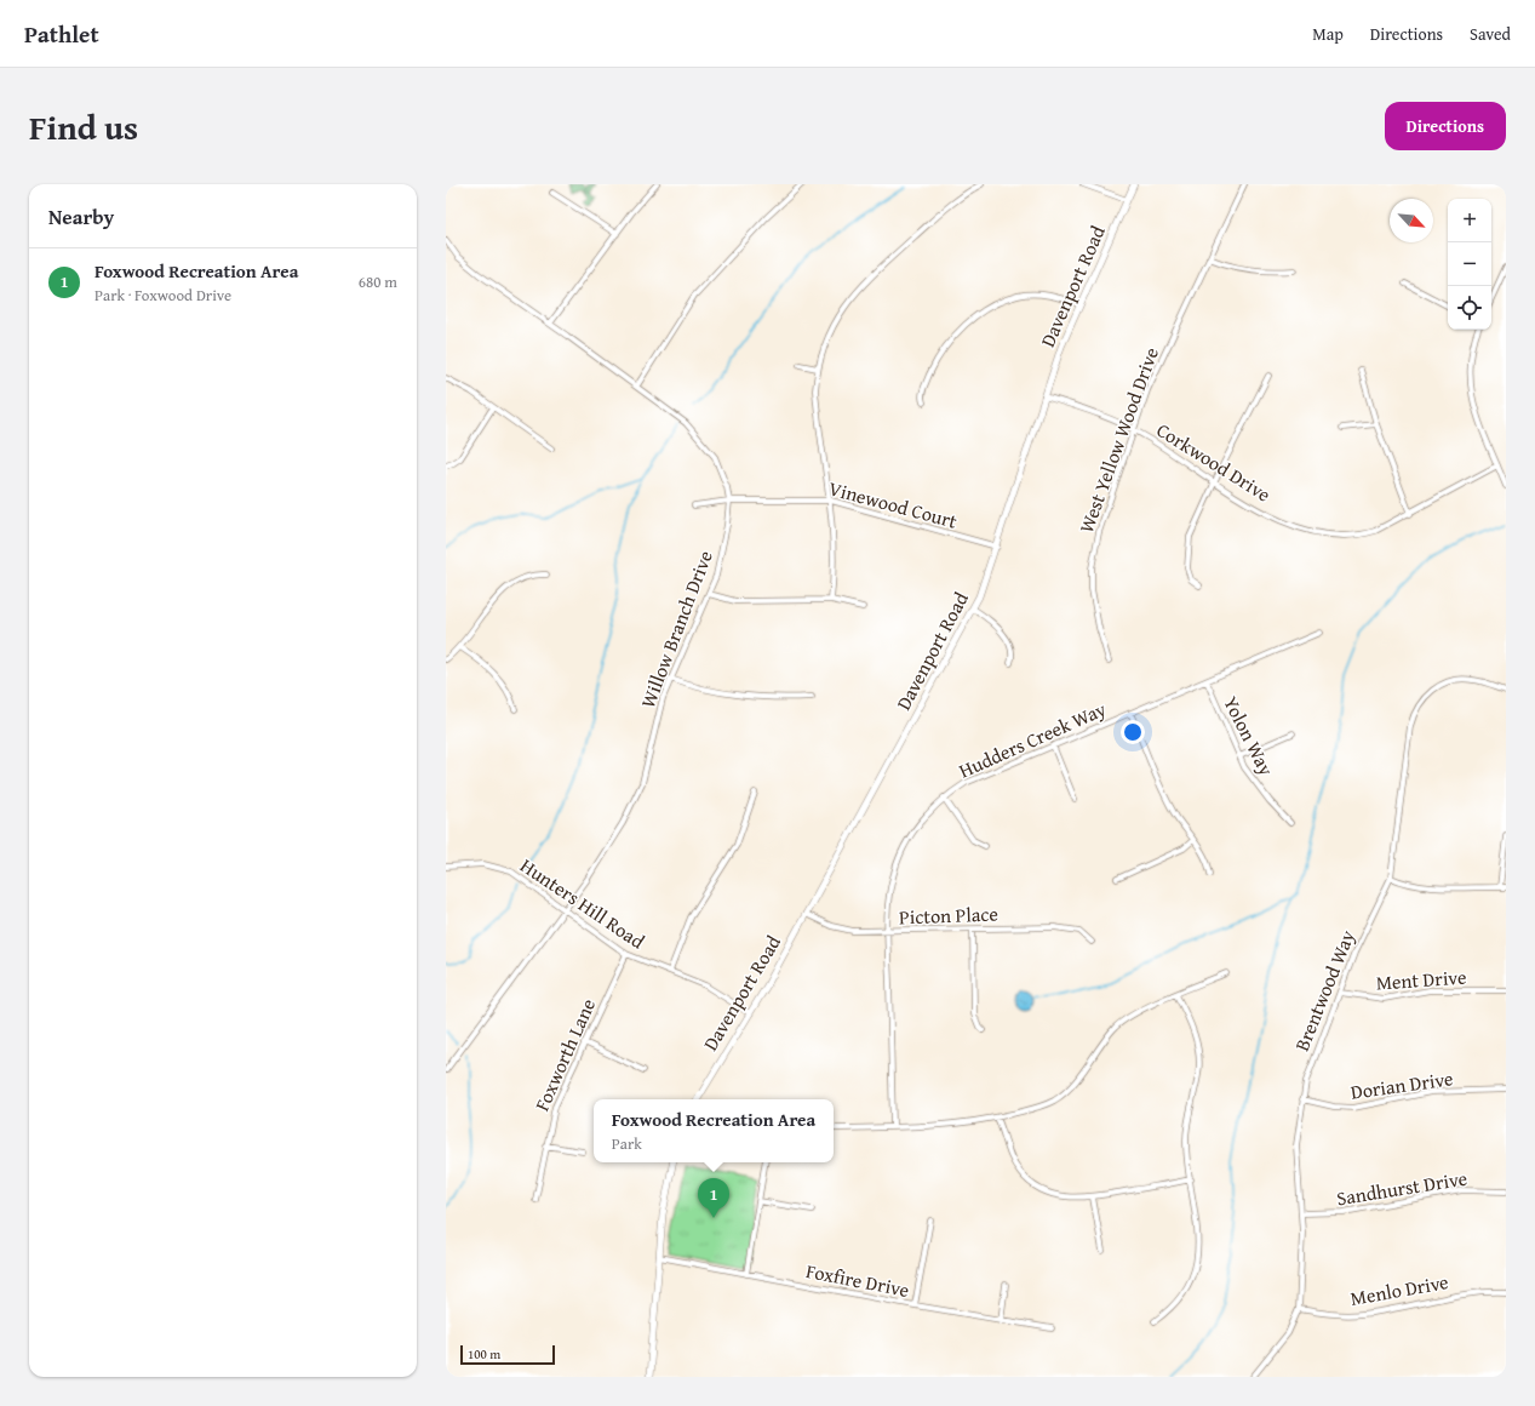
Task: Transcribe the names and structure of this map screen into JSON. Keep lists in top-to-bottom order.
{
  "streets": {
    "street": [
      "Davenport Road",
      "West Yellow Wood Drive",
      "Corkwood Drive",
      "Vinewood Court",
      "Willow Branch Drive",
      "Yolon Way",
      "Hudders Creek Way",
      "Hunters Hill Road",
      "Picton Place",
      "Ment Drive",
      "Brentwood Way",
      "Foxworth Lane",
      "Dorian Drive",
      "Sandhurst Drive",
      "Foxfire Drive",
      "Menlo Drive"
    ]
  },
  "crossings": [
    ["Davenport Road", "Corkwood Drive"],
    ["Davenport Road", "Vinewood Court"],
    ["Davenport Road", "Hunters Hill Road"],
    ["Davenport Road", "Picton Place"],
    ["West Yellow Wood Drive", "Corkwood Drive"],
    ["Vinewood Court", "Willow Branch Drive"],
    ["Willow Branch Drive", "Hunters Hill Road"],
    ["Yolon Way", "Hudders Creek Way"],
    ["Hudders Creek Way", "Picton Place"],
    ["Hunters Hill Road", "Foxworth Lane"],
    ["Ment Drive", "Brentwood Way"],
    ["Brentwood Way", "Dorian Drive"],
    ["Brentwood Way", "Sandhurst Drive"],
    ["Brentwood Way", "Menlo Drive"]
  ],
  "scale_bar": "100 m",
  "north": "bottom right",
  "page": {
    "header": "Pathlet",
    "nav": ["Map", "Directions", "Saved"],
    "title": "Find us",
    "buttons": "Directions",
    "heading": "Nearby",
    "map_buttons": ["+", "−"],
    "list": [
      {
        "mark": "1",
        "name": "Foxwood Recreation Area",
        "note": "Park · Foxwood Drive",
        "value": "680 m"
      }
    ],
    "popup": ["Foxwood Recreation Area", "Park"],
    "pins": "1",
    "scale": "100 m"
  }
}
